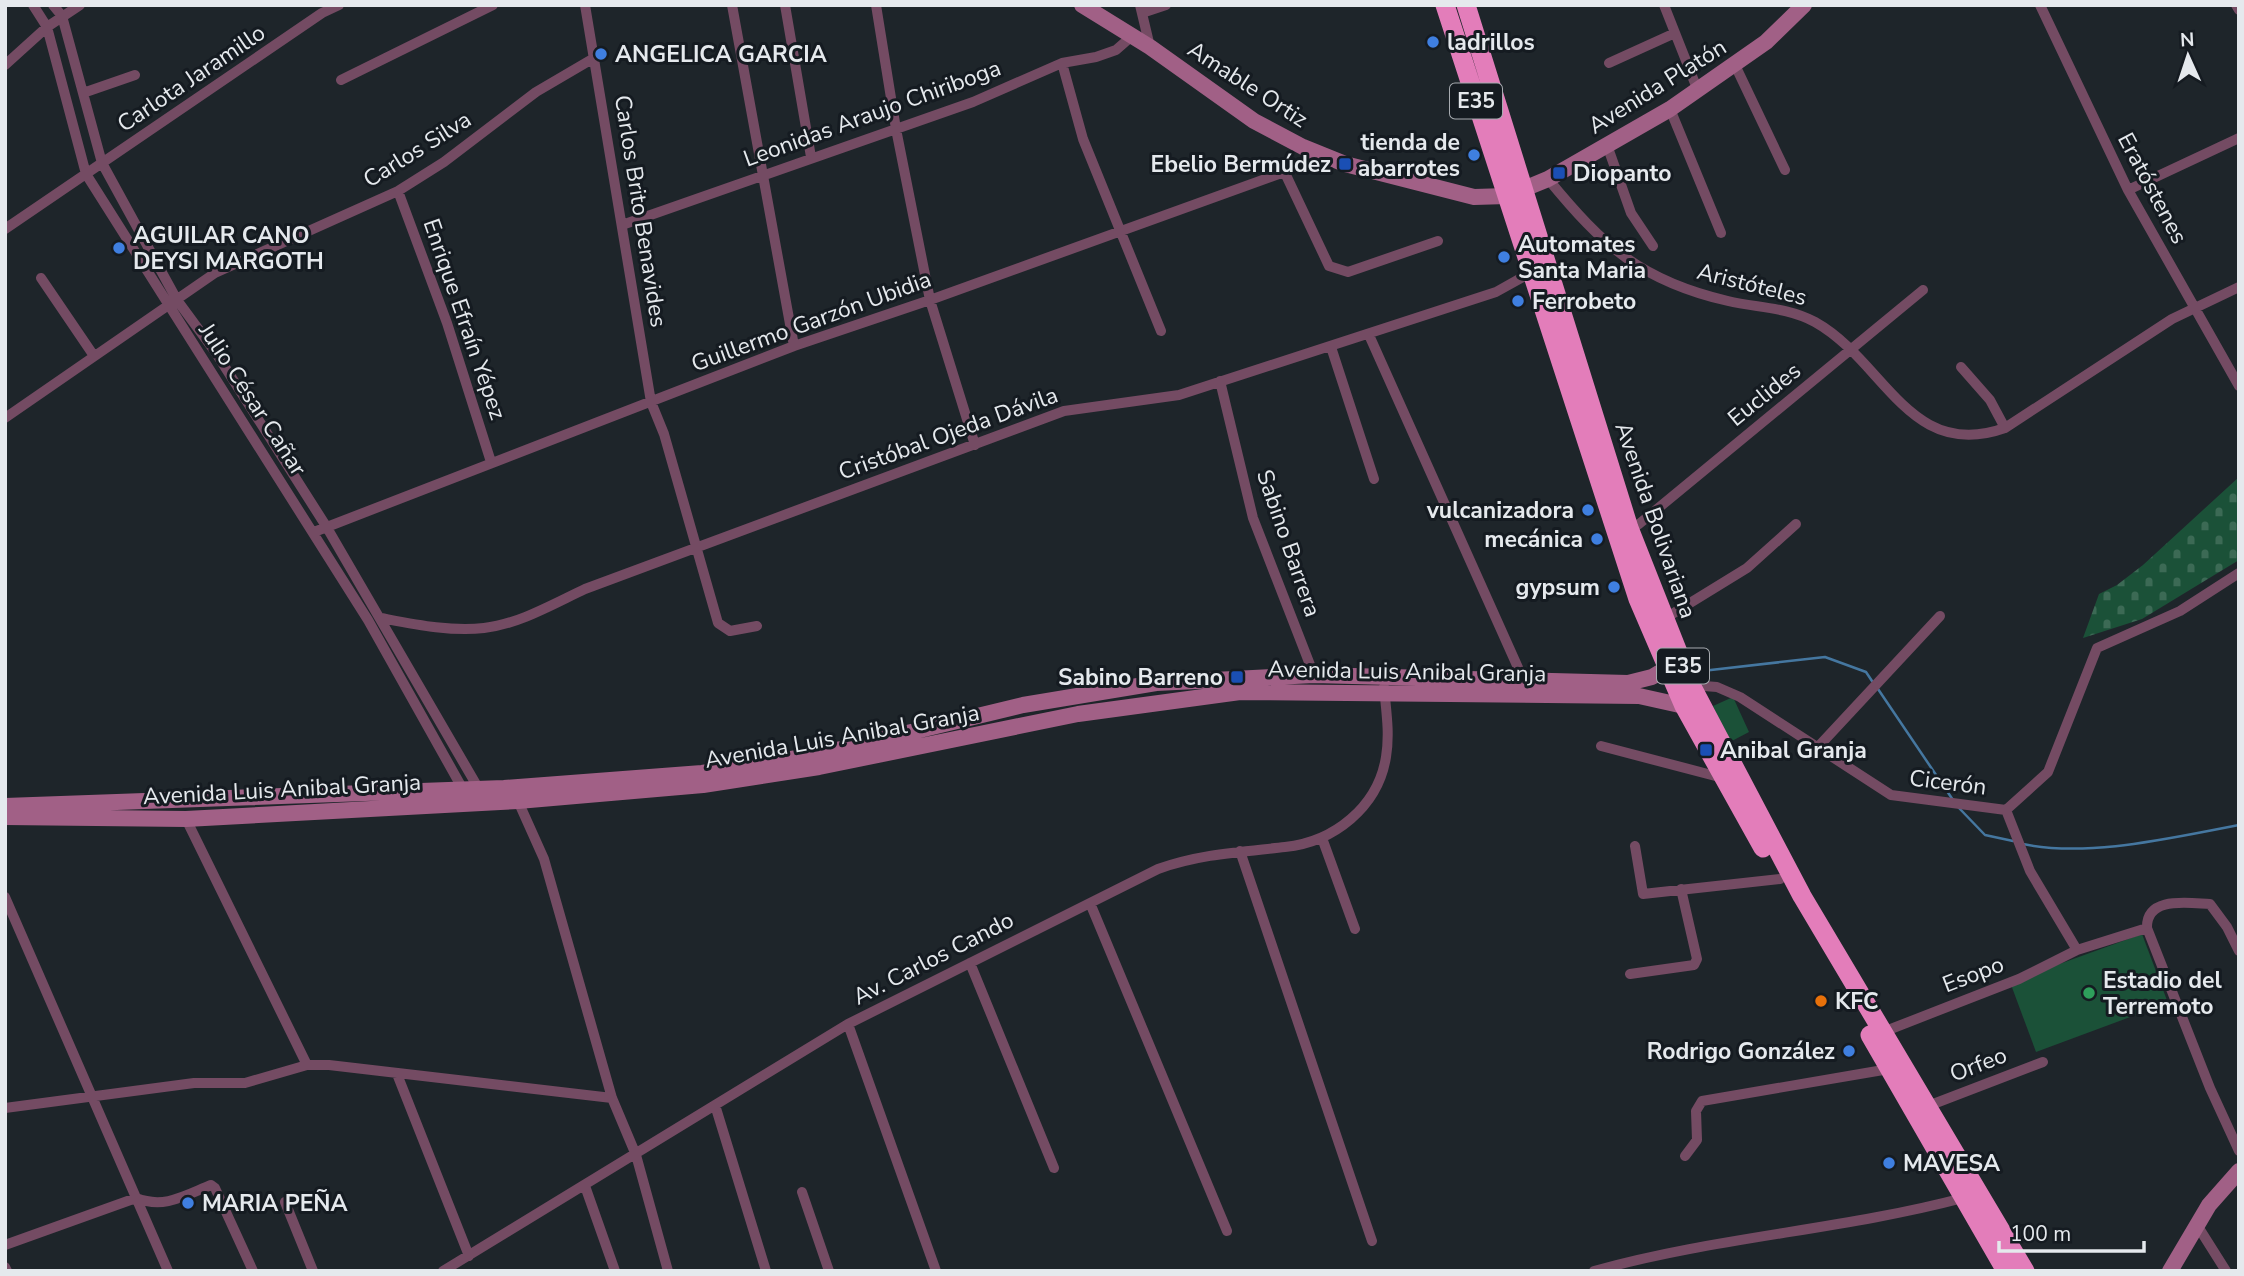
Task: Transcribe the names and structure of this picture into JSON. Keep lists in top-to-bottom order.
{
  "streets": {
    "highway": ["E35", "Avenida Bolivariana"],
    "main road": ["Amable Ortiz", "Avenida Platón", "Avenida Luis Anibal Granja"],
    "street": [
      "Carlota Jaramillo",
      "Leonidas Araujo Chiriboga",
      "Carlos Silva",
      "Eratóstenes",
      "Carlos Brito Benavides",
      "Aristóteles",
      "Enrique Efraín Yépez",
      "Guillermo Garzón Ubidia",
      "Euclides",
      "Julio César Cañar",
      "Cristóbal Ojeda Dávila",
      "Sabino Barrera",
      "Cicerón",
      "Av. Carlos Cando",
      "Esopo",
      "Orfeo"
    ]
  },
  "crossings": [
    ["Carlota Jaramillo", "Julio César Cañar"],
    ["Amable Ortiz", "Avenida Platón"],
    ["Amable Ortiz", "Leonidas Araujo Chiriboga"],
    ["Amable Ortiz", "Guillermo Garzón Ubidia"],
    ["Amable Ortiz", "Avenida Bolivariana"],
    ["Avenida Platón", "Aristóteles"],
    ["Avenida Platón", "Avenida Bolivariana"],
    ["Leonidas Araujo Chiriboga", "Carlos Brito Benavides"],
    ["Carlos Silva", "Carlos Brito Benavides"],
    ["Carlos Silva", "Enrique Efraín Yépez"],
    ["Carlos Silva", "Julio César Cañar"],
    ["Eratóstenes", "Aristóteles"],
    ["Carlos Brito Benavides", "Guillermo Garzón Ubidia"],
    ["Carlos Brito Benavides", "Cristóbal Ojeda Dávila"],
    ["Aristóteles", "Euclides"],
    ["Enrique Efraín Yépez", "Guillermo Garzón Ubidia"],
    ["Guillermo Garzón Ubidia", "Julio César Cañar"],
    ["Euclides", "Avenida Bolivariana"],
    ["Julio César Cañar", "Cristóbal Ojeda Dávila"],
    ["Julio César Cañar", "Avenida Luis Anibal Granja"],
    ["Cristóbal Ojeda Dávila", "Avenida Bolivariana"],
    ["Cristóbal Ojeda Dávila", "Sabino Barrera"],
    ["Avenida Bolivariana", "Avenida Luis Anibal Granja"],
    ["Avenida Bolivariana", "Cicerón"],
    ["Avenida Bolivariana", "Esopo"],
    ["Avenida Bolivariana", "Orfeo"],
    ["Sabino Barrera", "Avenida Luis Anibal Granja"],
    ["Avenida Luis Anibal Granja", "Av. Carlos Cando"]
  ],
  "places": {
    "other": [
      "ladrillos",
      "ANGELICA GARCIA",
      "tienda de abarrotes",
      "AGUILAR CANO DEYSI MARGOTH",
      "Automates Santa Maria",
      "Ferrobeto",
      "vulcanizadora",
      "mecánica",
      "gypsum",
      "Estadio del Terremoto",
      "KFC",
      "Rodrigo González",
      "MAVESA",
      "MARIA PEÑA"
    ],
    "transit": [
      "Ebelio Bermúdez",
      "Diopanto",
      "Sabino Barreno",
      "Anibal Granja"
    ]
  },
  "scale_bar": "100 m",
  "north": "top"
}
